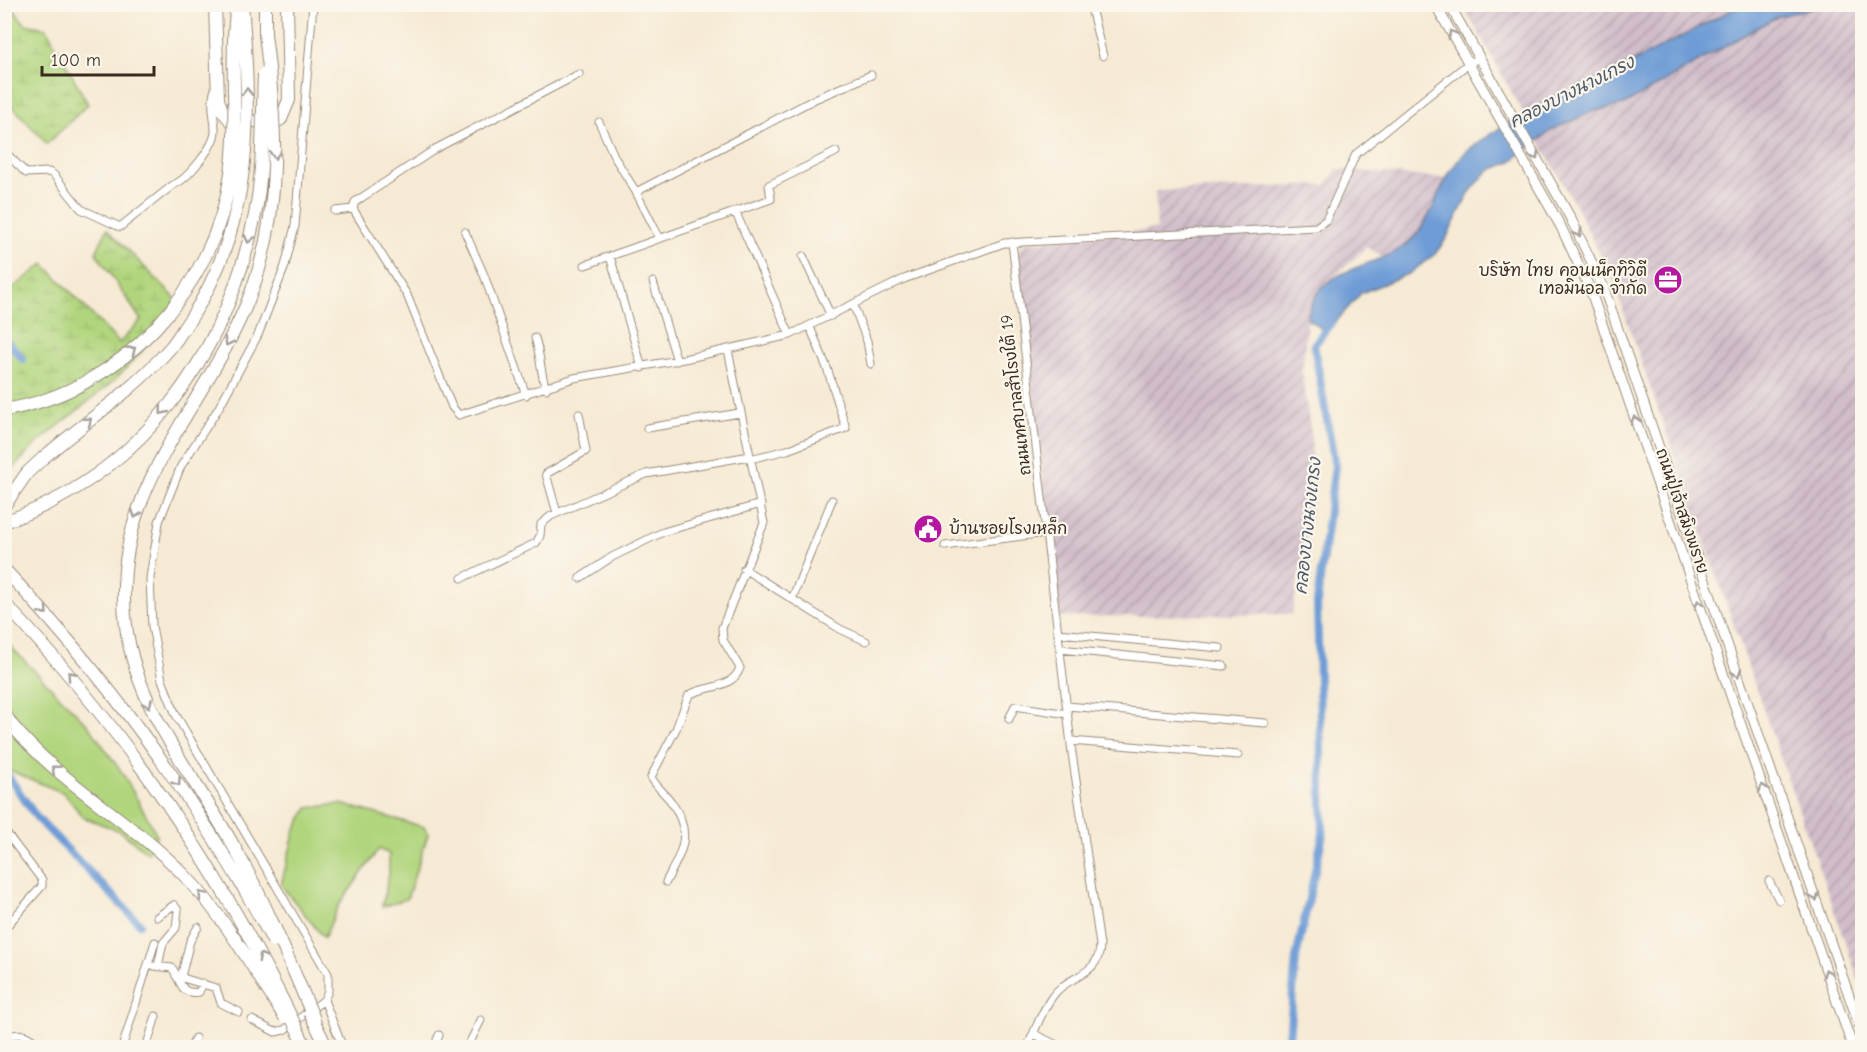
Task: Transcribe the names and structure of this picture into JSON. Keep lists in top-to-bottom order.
{
  "streets": {
    "main road": ["ถนนปู่เจ้าสมิงพราย"],
    "street": ["ถนนเทศบาลสำโรงใต้ 19"]
  },
  "water": ["คลองบางนางเกรง"],
  "places": {
    "office": ["บริษัท ไทย คอนเน็คทิวิตี เทอมินอล จำกัด"],
    "public building": ["บ้านซอยโรงเหล็ก"]
  },
  "scale_bar": "100 m"
}
